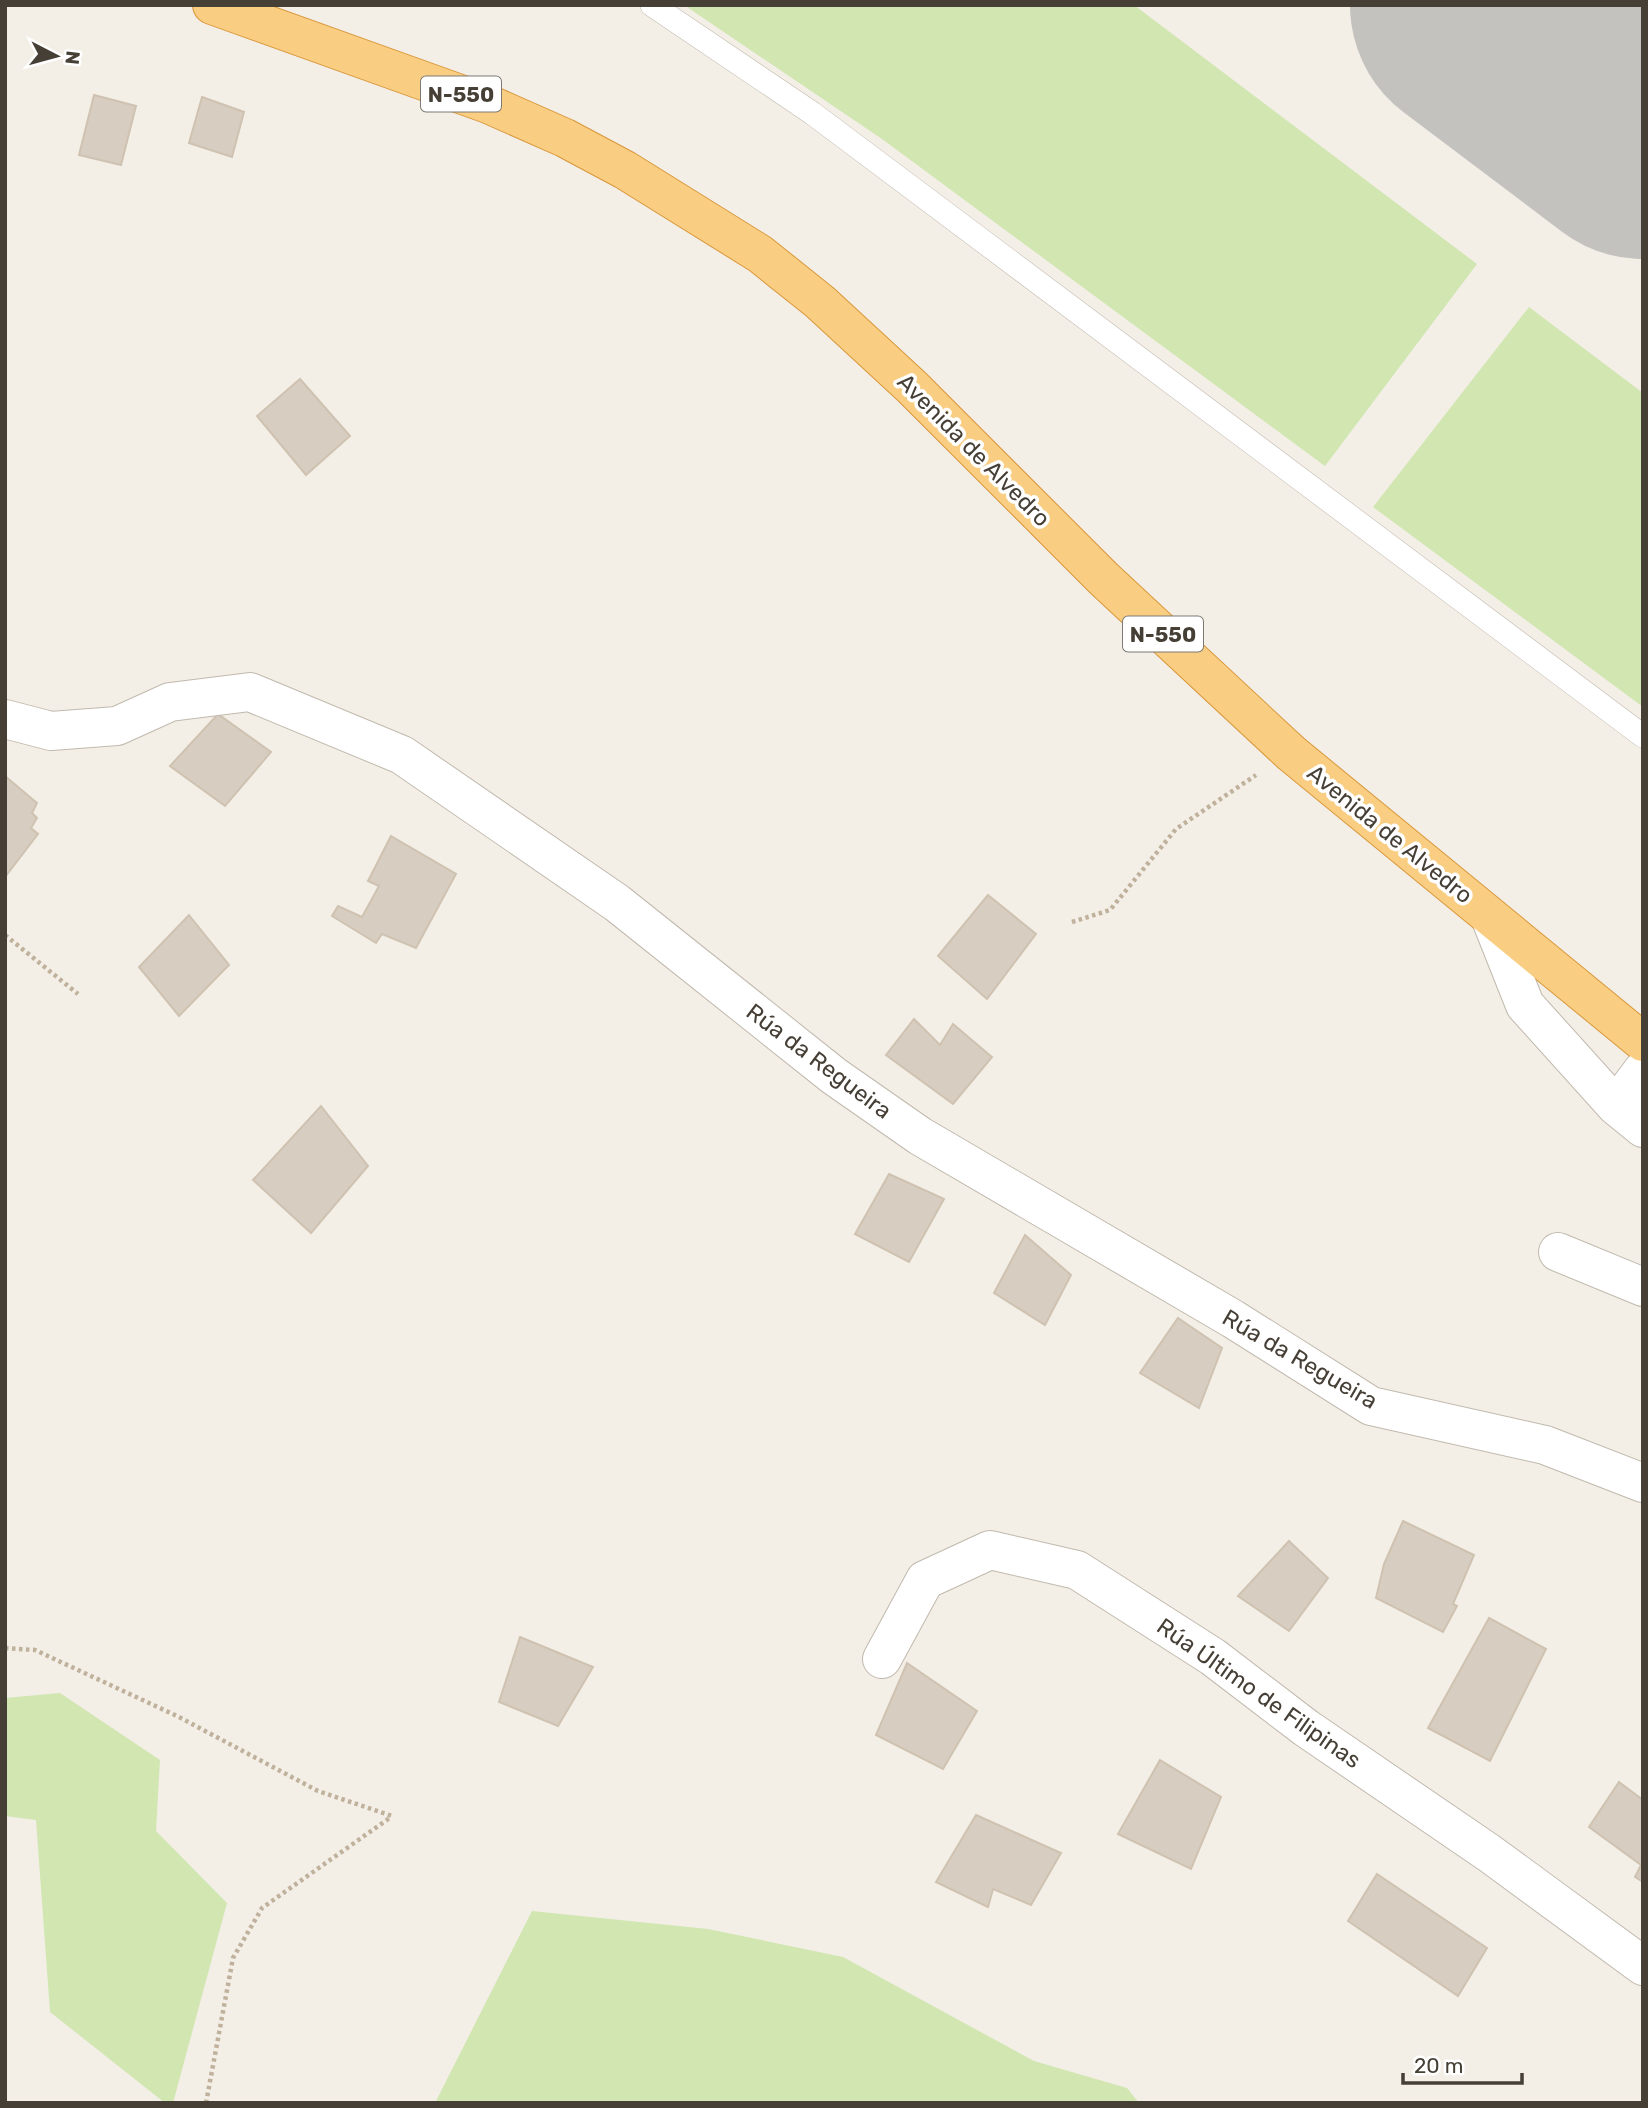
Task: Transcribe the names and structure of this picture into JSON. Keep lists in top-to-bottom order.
{
  "streets": {
    "highway": ["N-550", "Avenida de Alvedro"],
    "street": ["Rúa da Regueira", "Rúa Último de Filipinas"]
  },
  "scale_bar": "20 m",
  "north": "right"
}
